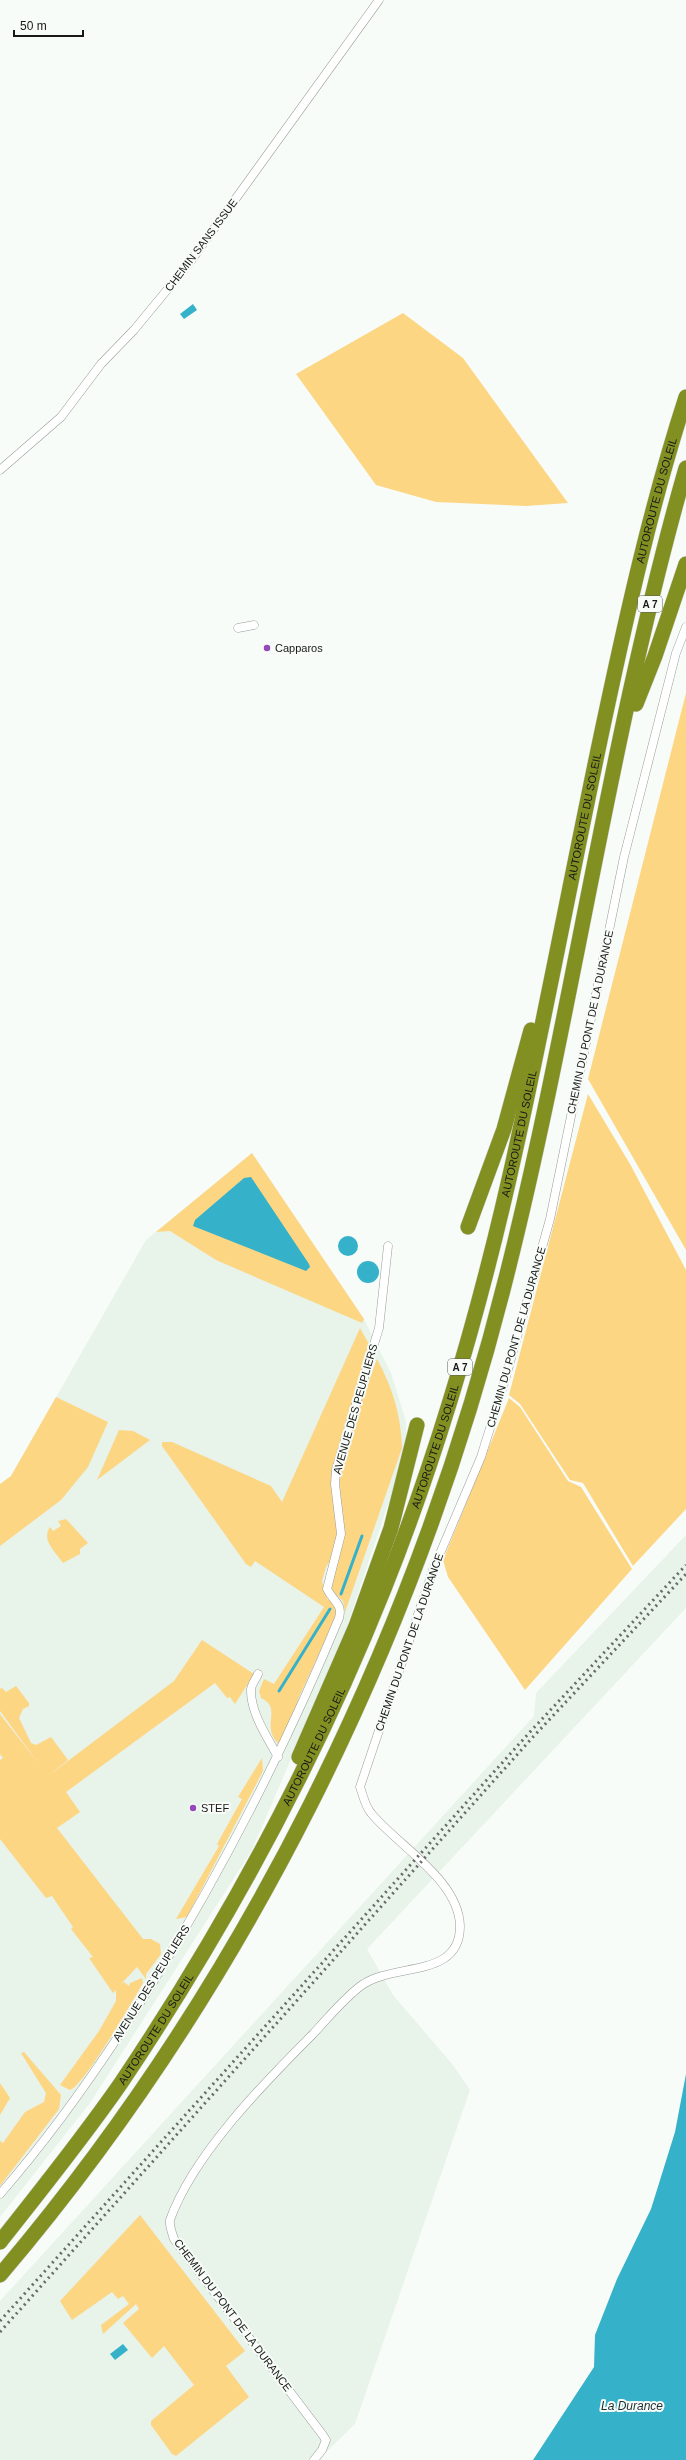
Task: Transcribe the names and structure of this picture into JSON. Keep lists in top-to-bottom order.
{
  "streets": {
    "highway": ["AUTOROUTE DU SOLEIL", "A 7"],
    "street": ["CHEMIN SANS ISSUE", "CHEMIN DU PONT DE LA DURANCE", "AVENUE DES PEUPLIERS"]
  },
  "water": ["La Durance"],
  "places": ["Capparos", "STEF"],
  "scale_bar": "50 m"
}
